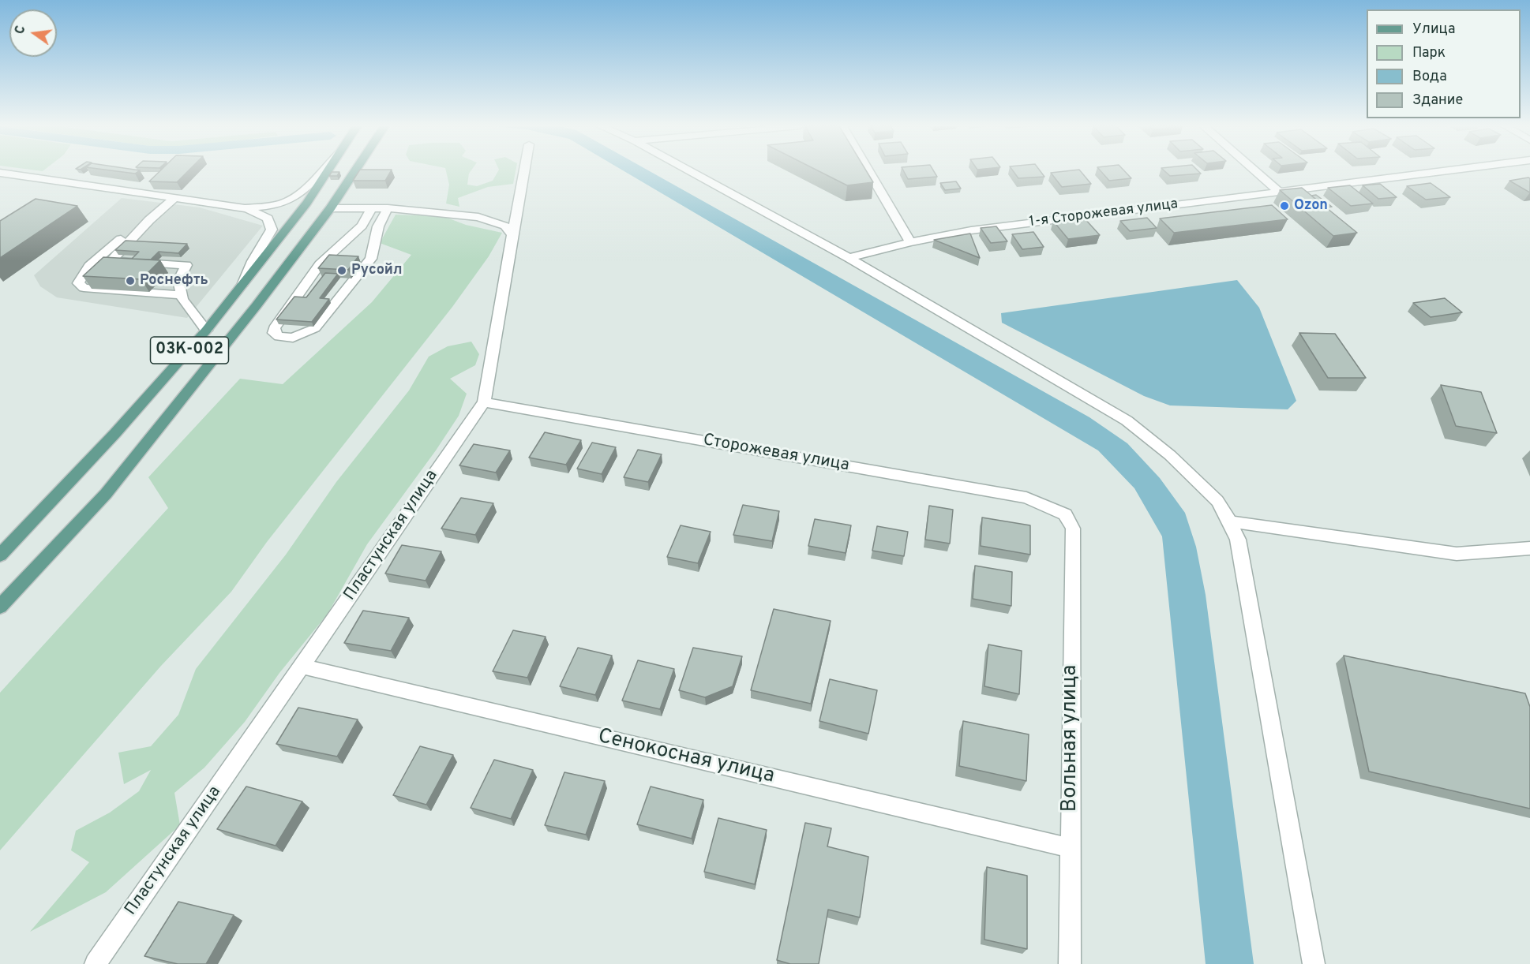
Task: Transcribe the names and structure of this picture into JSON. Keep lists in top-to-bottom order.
{
  "streets": {
    "main road": ["03К-002"],
    "street": [
      "1-я Сторожевая улица",
      "Сторожевая улица",
      "Пластунская улица",
      "Вольная улица",
      "Сенокосная улица"
    ]
  },
  "crossings": [
    ["Сторожевая улица", "Пластунская улица"],
    ["Сторожевая улица", "Вольная улица"],
    ["Пластунская улица", "Сенокосная улица"],
    ["Вольная улица", "Сенокосная улица"]
  ],
  "places": ["Ozon", "Русойл", "Роснефть"],
  "legend": [
    "Улица",
    "Парк",
    "Вода",
    "Здание"
  ],
  "north": "left"
}
